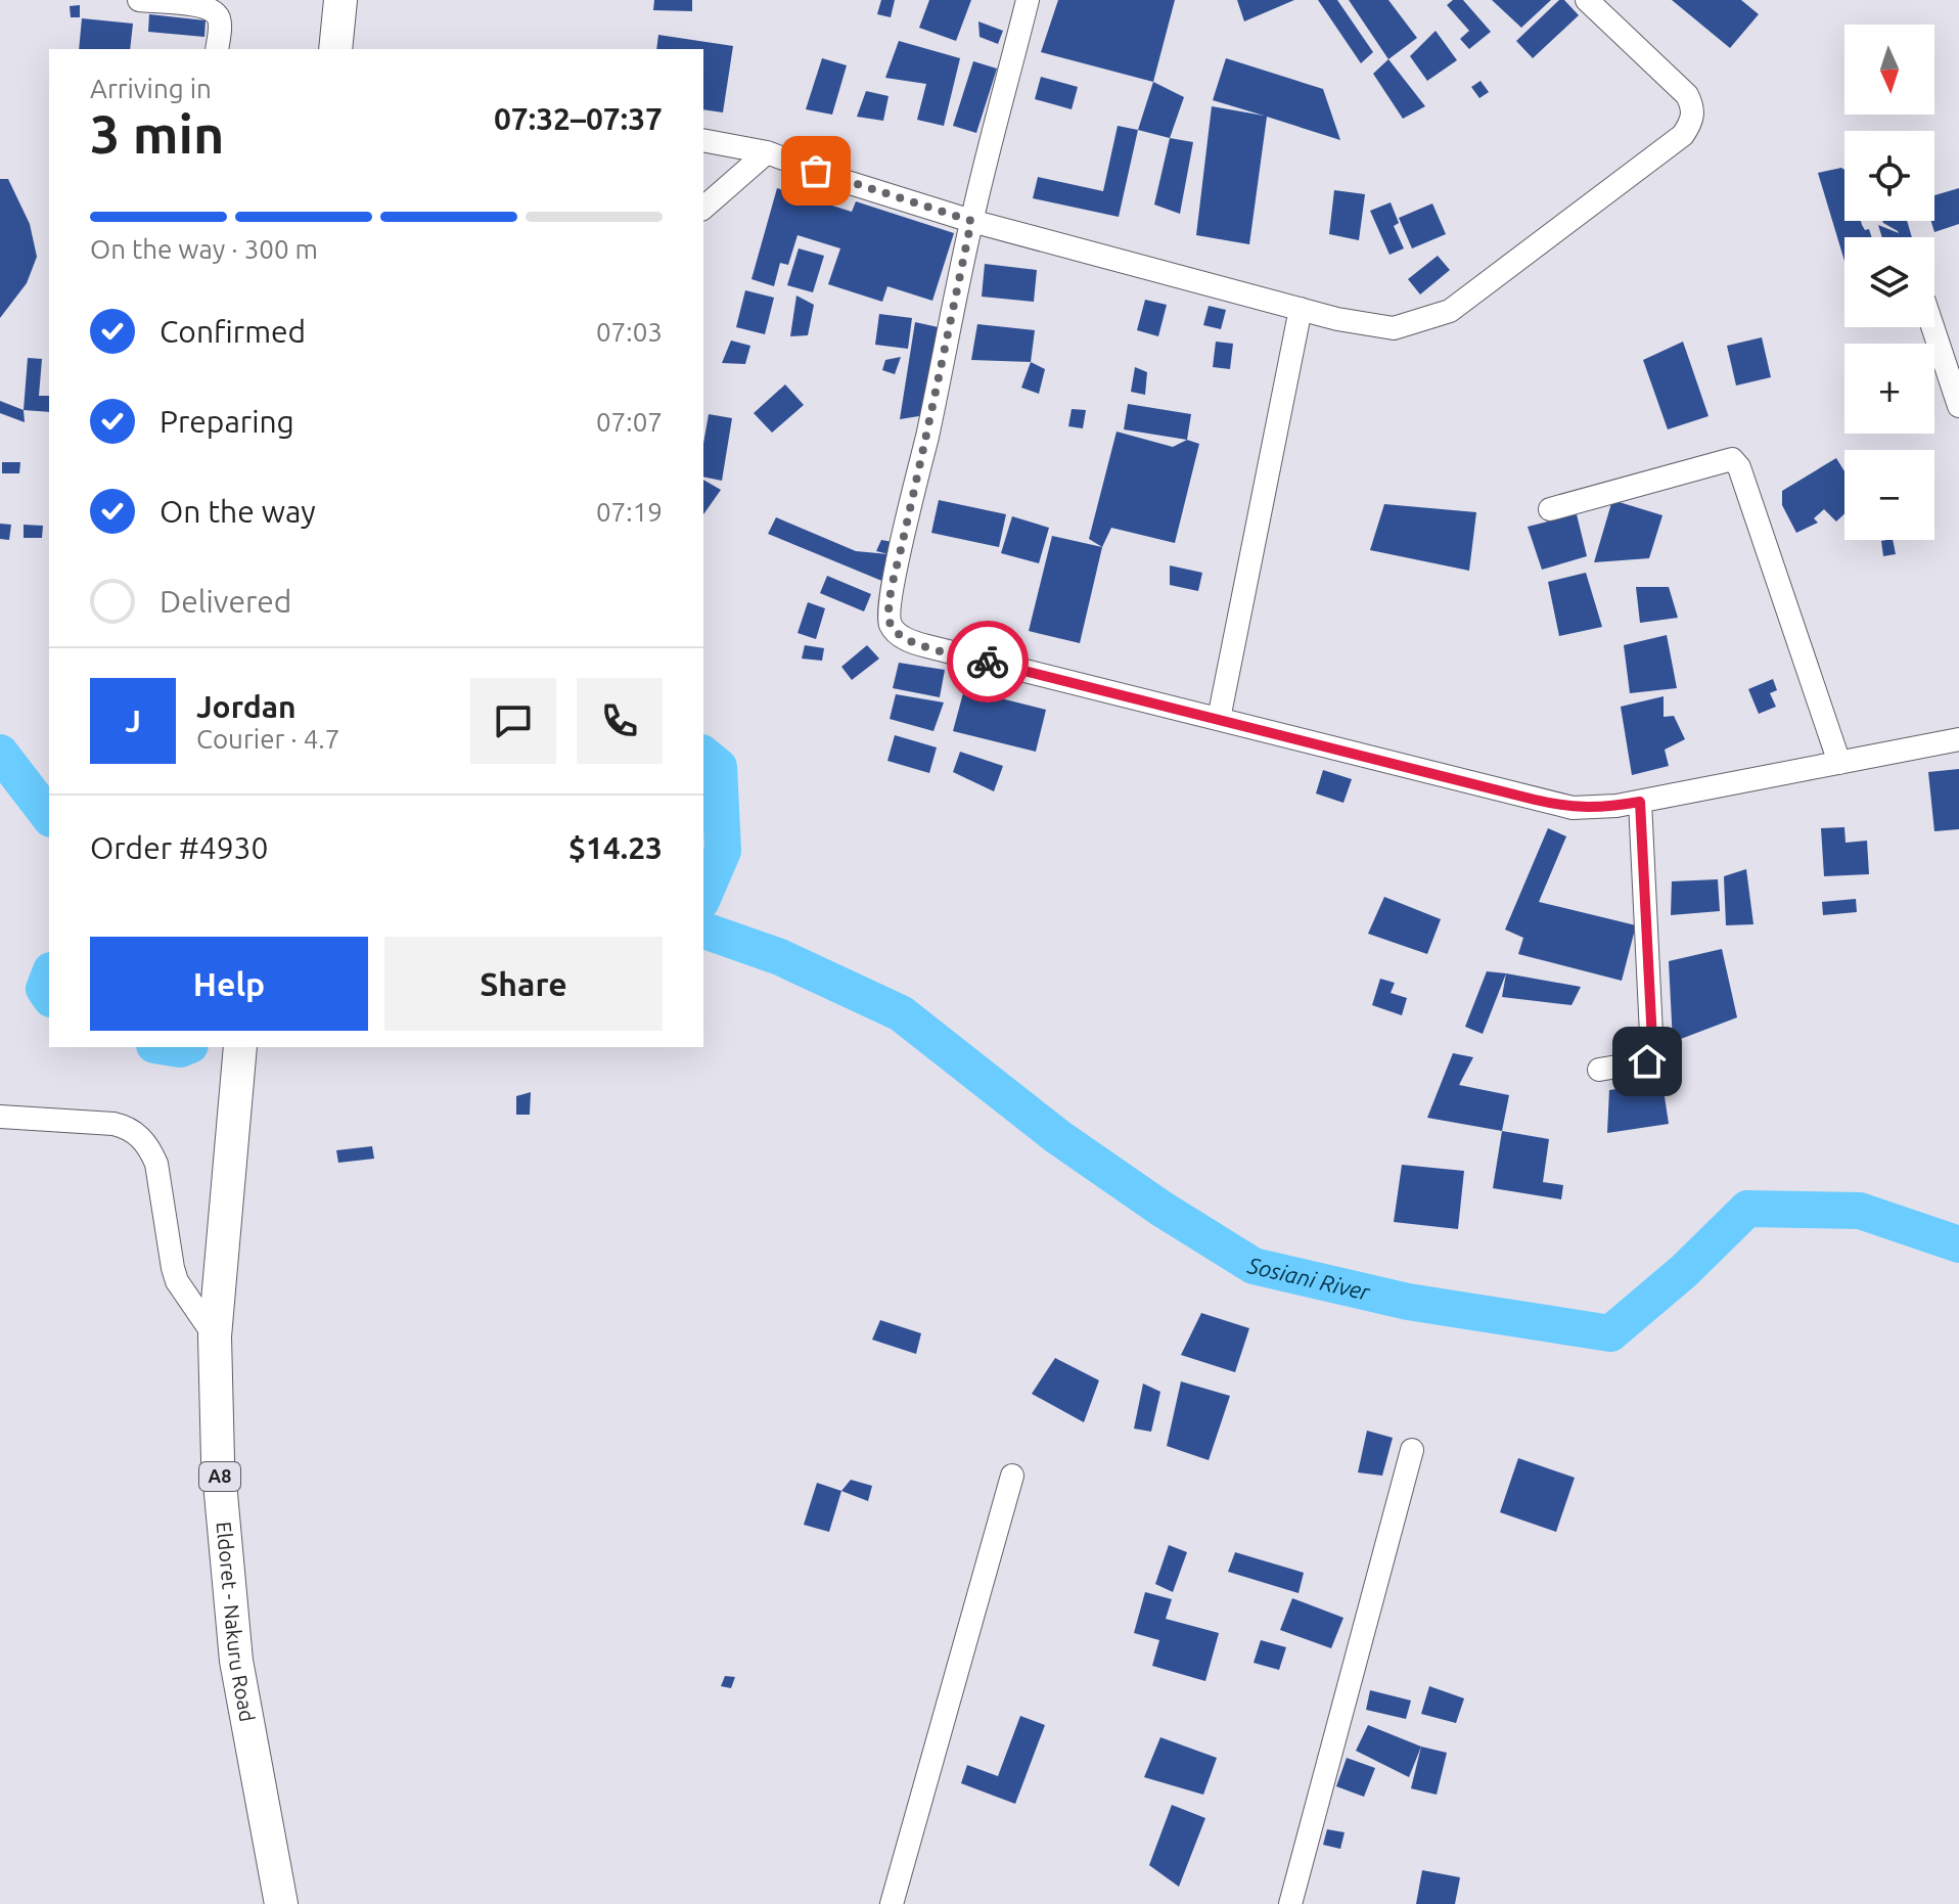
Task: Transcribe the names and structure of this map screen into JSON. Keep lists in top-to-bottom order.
{
  "streets": {
    "highway": ["A8", "Eldoret - Nakuru Road"]
  },
  "water": ["Sosiani River"],
  "north": "bottom",
  "page": {
    "map_buttons": ["+", "−"],
    "heading": ["3 min", "Arriving in", "07:32–07:37"],
    "panel": [
      "Jordan",
      "Courier · 4.7",
      "Order #4930",
      "$14.23"
    ],
    "bar": "On the way · 300 m",
    "list": [
      ["Confirmed", "07:03"],
      ["Preparing", "07:07"],
      ["On the way", "07:19"],
      "Delivered"
    ],
    "round": "J",
    "buttons": ["Help", "Share"]
  }
}
